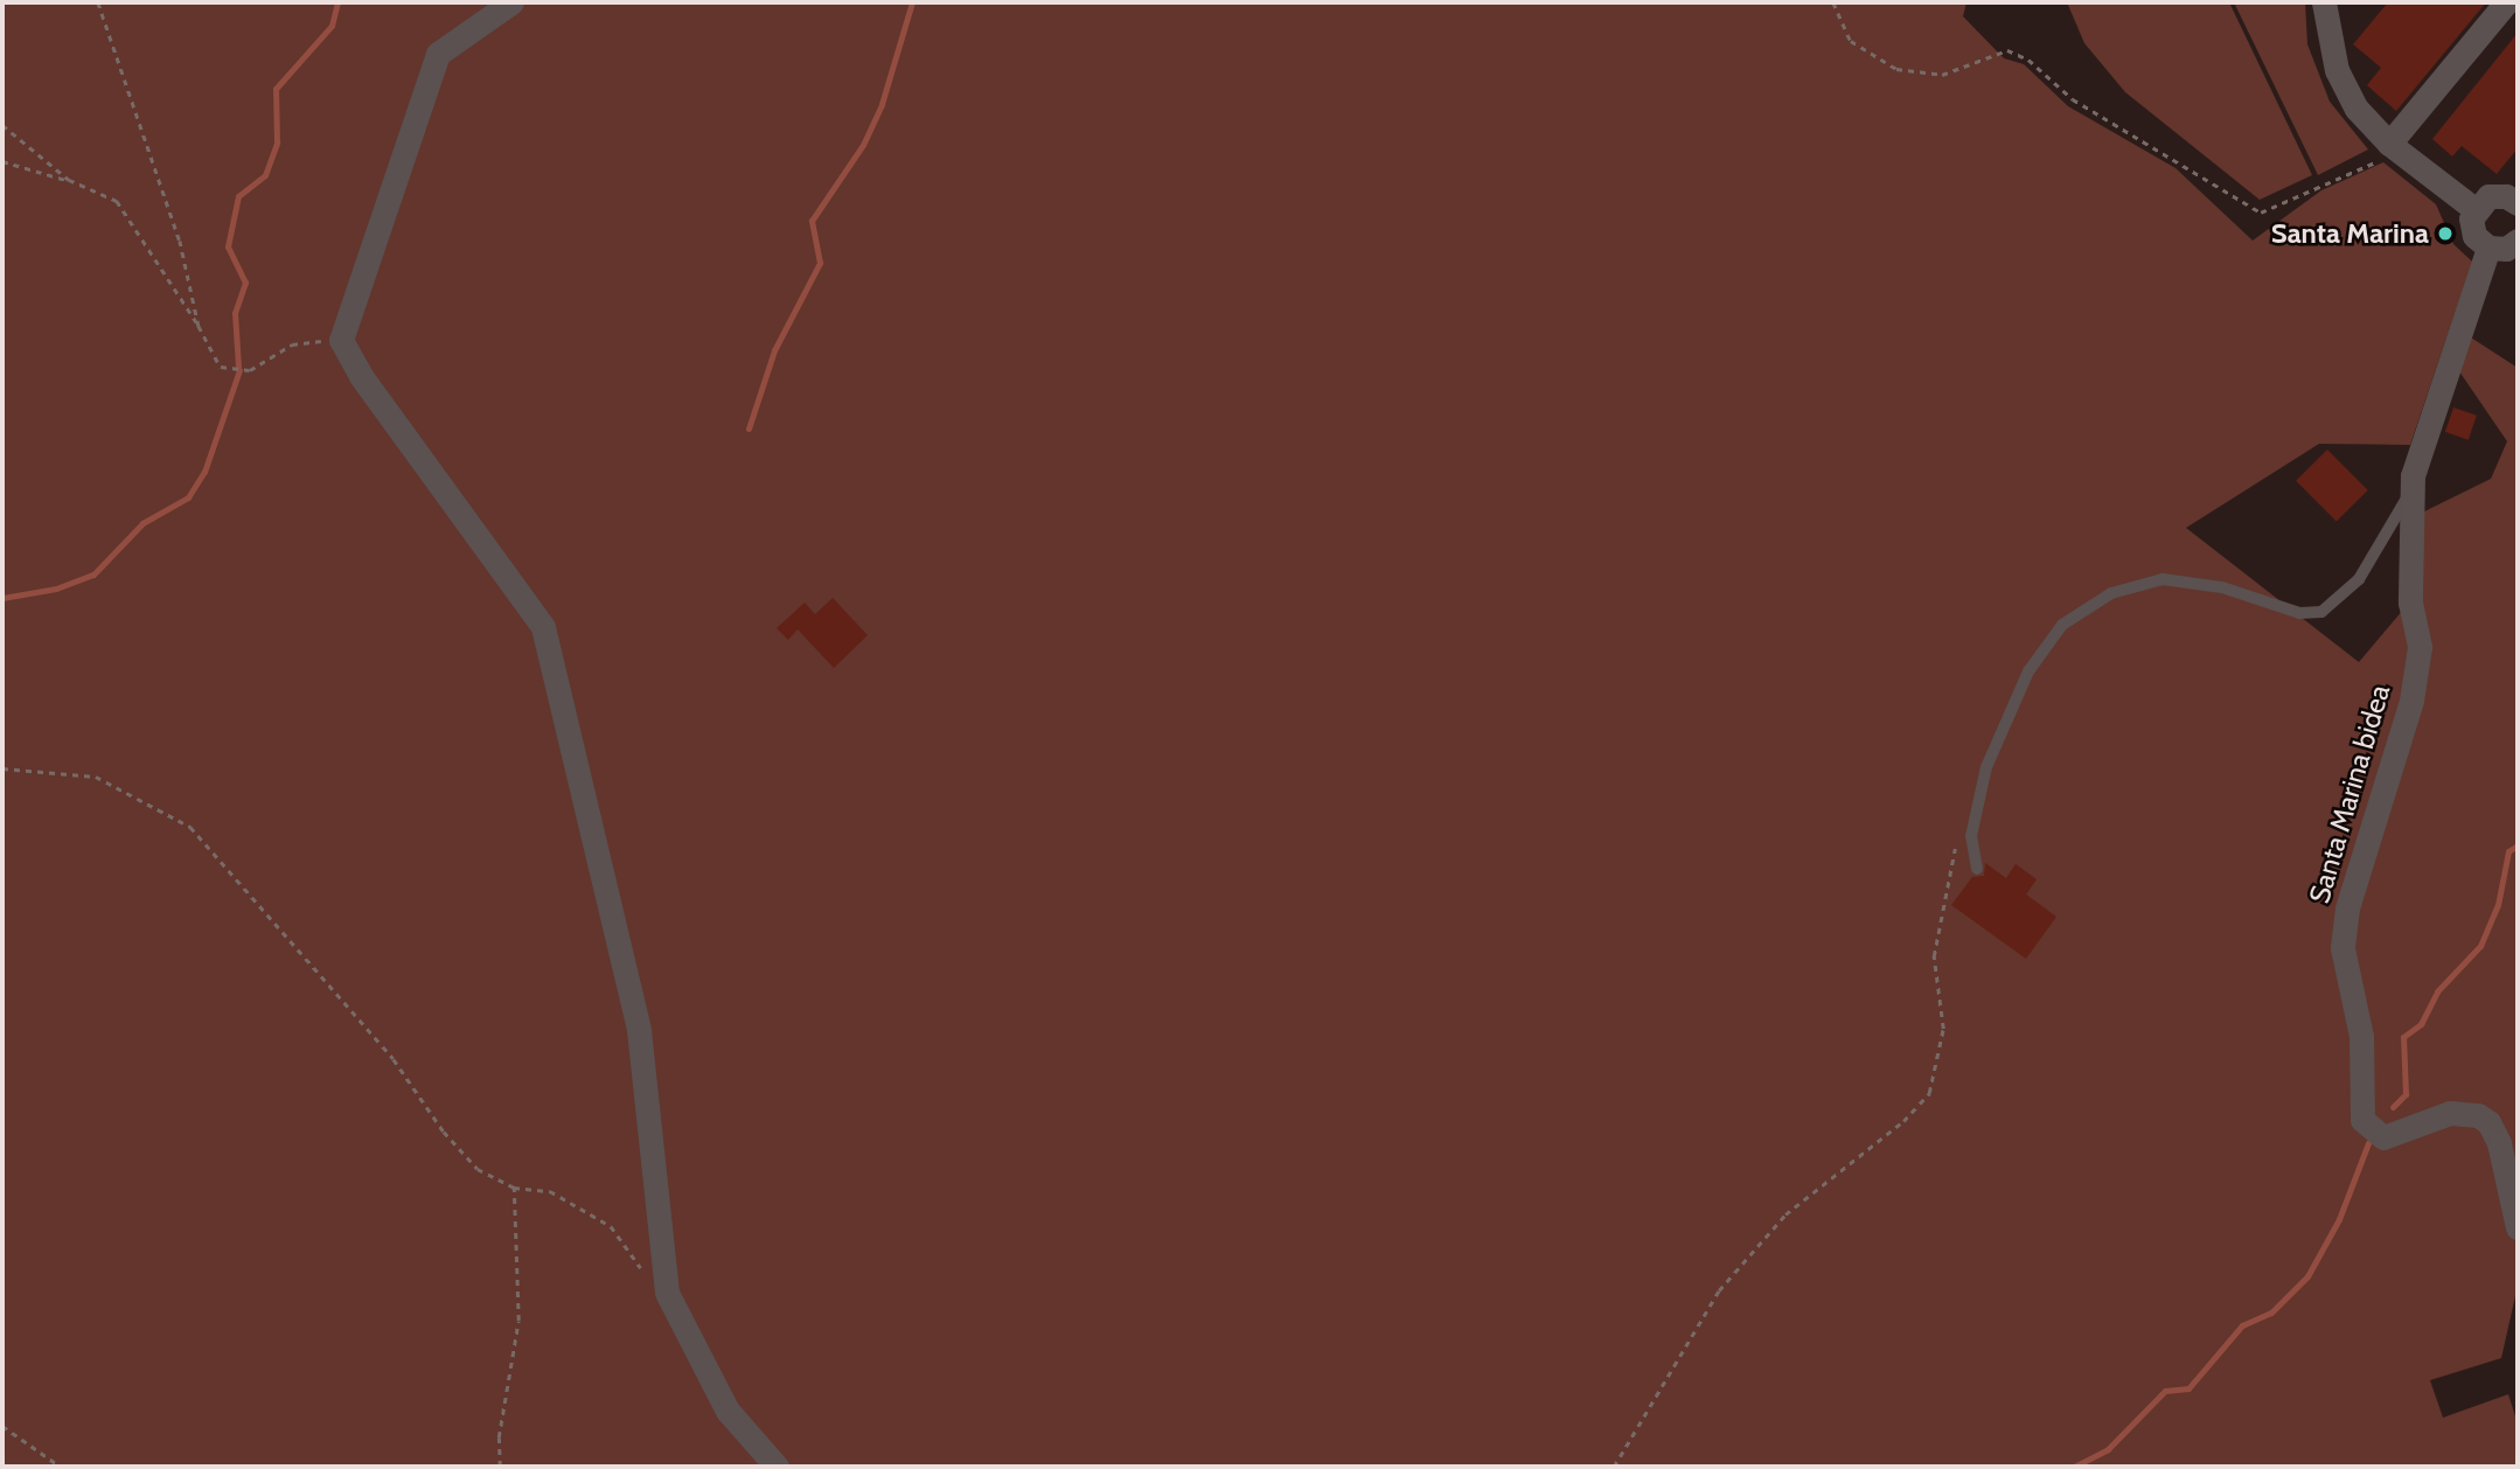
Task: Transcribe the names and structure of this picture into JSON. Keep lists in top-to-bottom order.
{
  "streets": {
    "street": ["Santa Marina bidea"]
  },
  "places": ["Santa Marina"]
}
